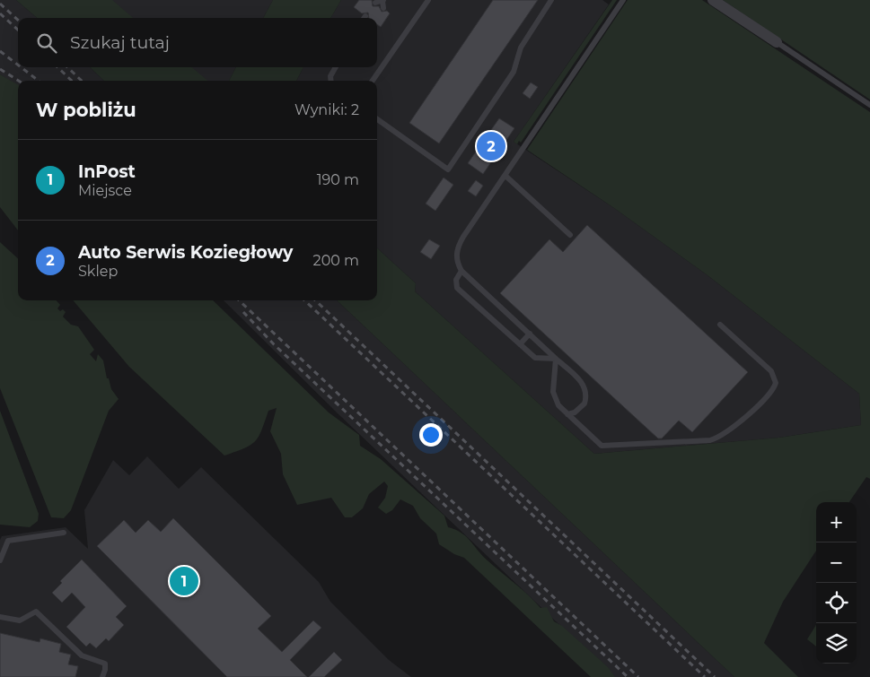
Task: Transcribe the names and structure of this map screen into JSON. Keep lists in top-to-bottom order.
{
  "page": {
    "search": "Szukaj tutaj",
    "heading": ["W pobliżu", "Wyniki: 2"],
    "pins": ["2", "1"],
    "list": [
      {
        "mark": "1",
        "name": "InPost",
        "note": "Miejsce",
        "value": "190 m"
      },
      {
        "mark": "2",
        "name": "Auto Serwis Koziegłowy",
        "note": "Sklep",
        "value": "200 m"
      }
    ],
    "map_buttons": ["+", "−"]
  }
}
